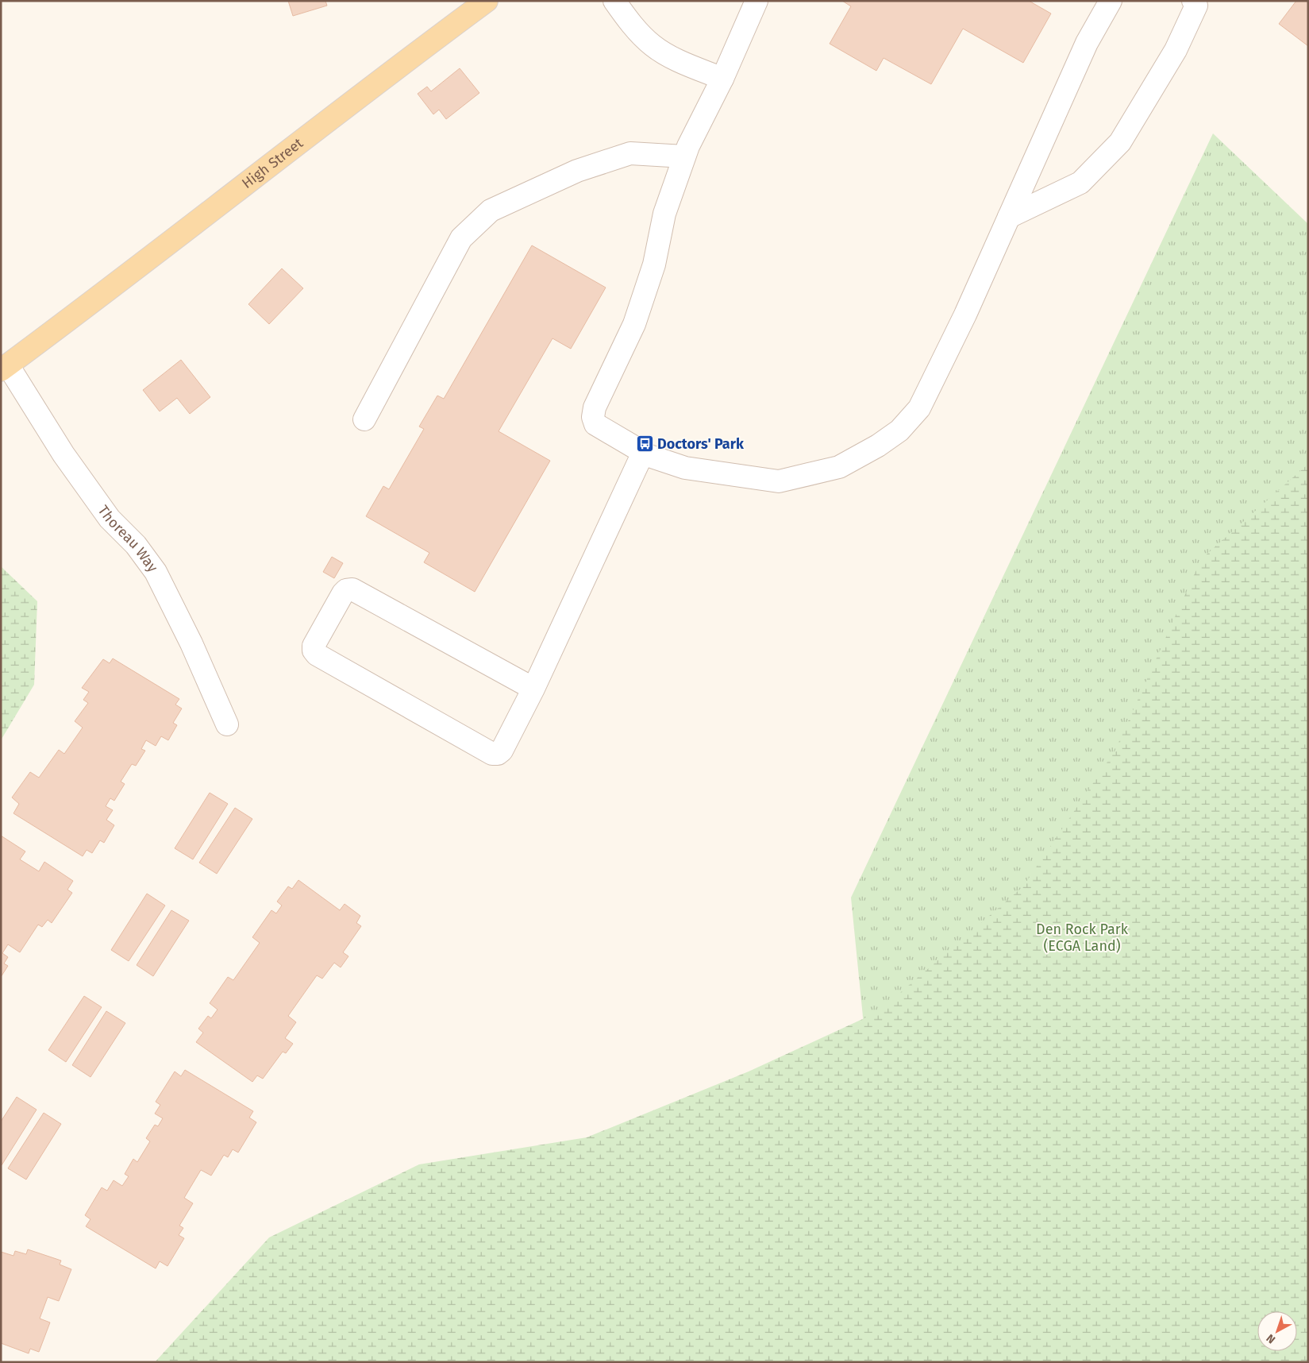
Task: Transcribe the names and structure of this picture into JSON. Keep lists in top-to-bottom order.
{
  "streets": {
    "main road": ["High Street"],
    "lane": ["Thoreau Way"]
  },
  "crossings": [
    ["High Street", "Thoreau Way"]
  ],
  "parks": ["Den Rock Park (ECGA Land)"],
  "places": {
    "bus stop": ["Doctors' Park"]
  },
  "north": "bottom left"
}
